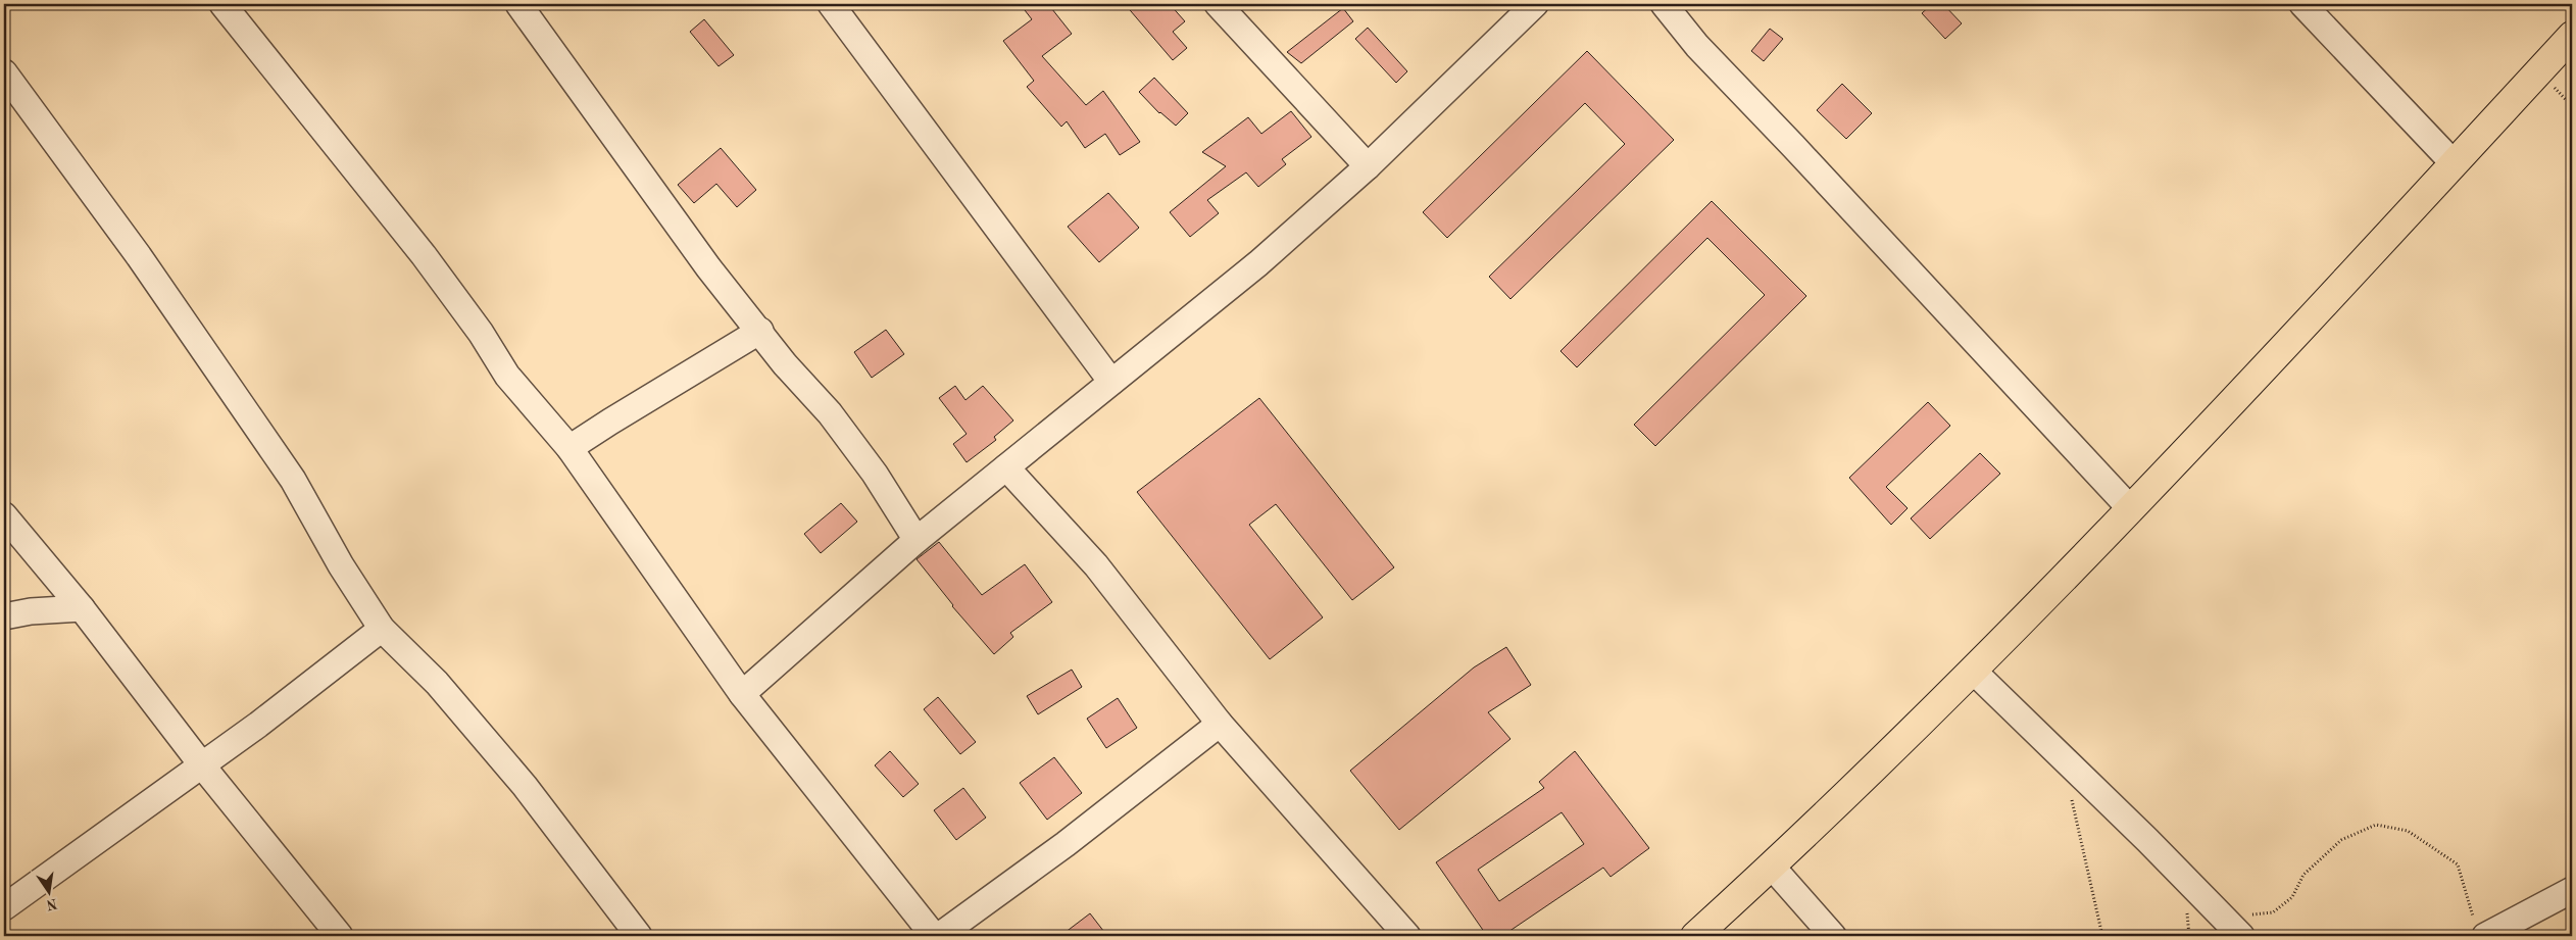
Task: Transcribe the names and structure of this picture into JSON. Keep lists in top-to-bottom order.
{
  "north": "bottom"
}
